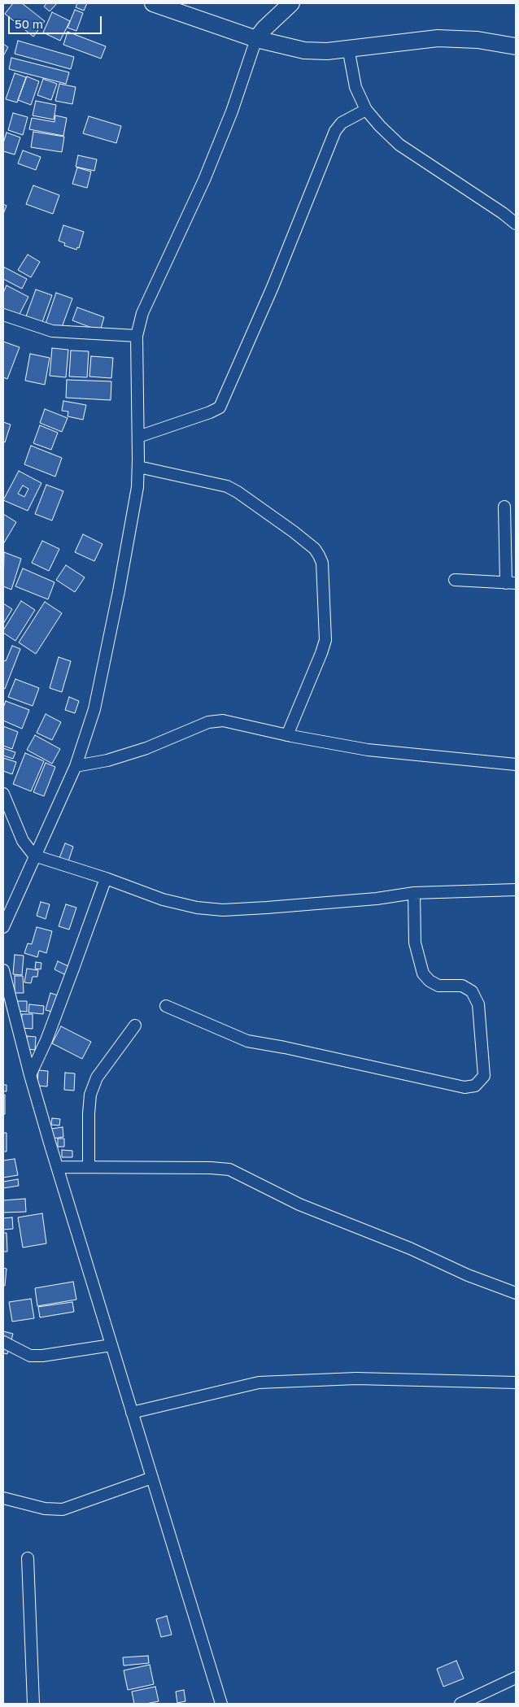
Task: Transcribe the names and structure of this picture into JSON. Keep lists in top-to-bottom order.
{
  "scale_bar": "50 m"
}
